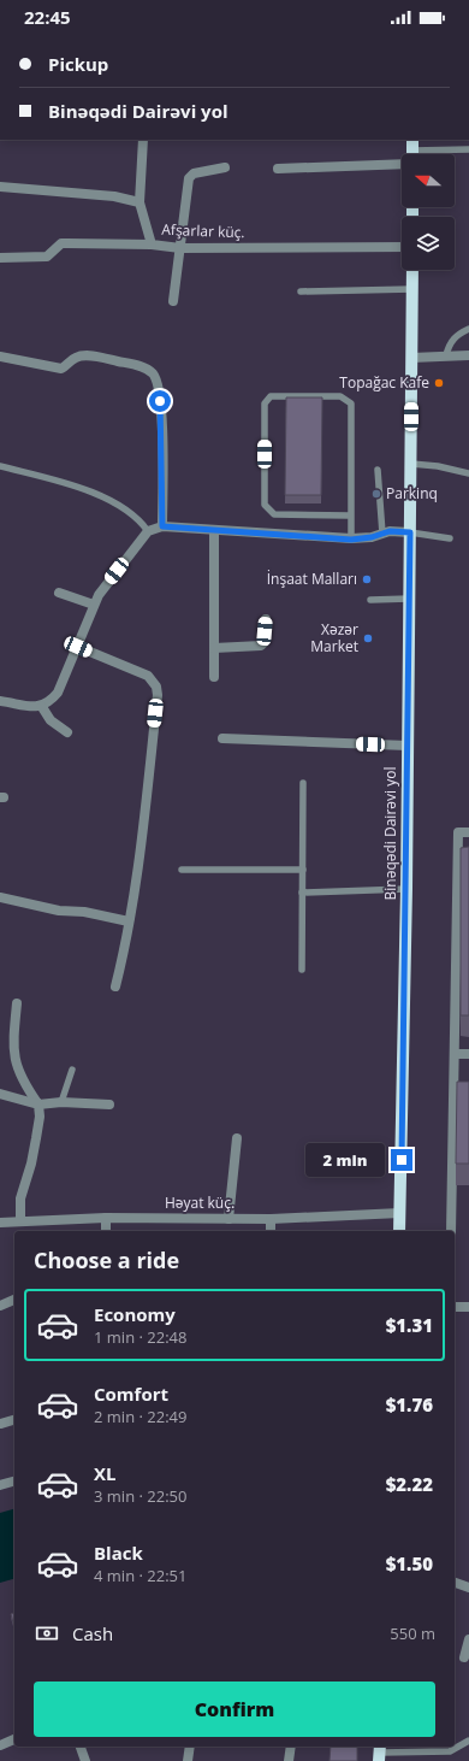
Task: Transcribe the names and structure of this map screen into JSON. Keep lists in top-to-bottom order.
{
  "streets": {
    "main road": ["Binəqədi Dairəvi yol"],
    "street": ["Afşarlar küç.", "Həyat küç."]
  },
  "crossings": [
    ["Binəqədi Dairəvi yol", "Həyat küç."]
  ],
  "places": [
    "Topağac Kafe",
    "Parkinq",
    "İnşaat Malları",
    "Xəzər Market"
  ],
  "north": "left",
  "page": {
    "status": "22:45",
    "banner": ["Pickup", "Binəqədi Dairəvi yol"],
    "bubble": "2 min",
    "heading": "Choose a ride",
    "list": [
      {
        "name": "Economy",
        "note": "1 min · 22:48",
        "value": "$1.31"
      },
      {
        "name": "Comfort",
        "note": "2 min · 22:49",
        "value": "$1.76"
      },
      {
        "name": "XL",
        "note": "3 min · 22:50",
        "value": "$2.22"
      },
      {
        "name": "Black",
        "note": "4 min · 22:51",
        "value": "$1.50"
      }
    ],
    "pay": ["Cash", "550 m"],
    "buttons": "Confirm"
  }
}
